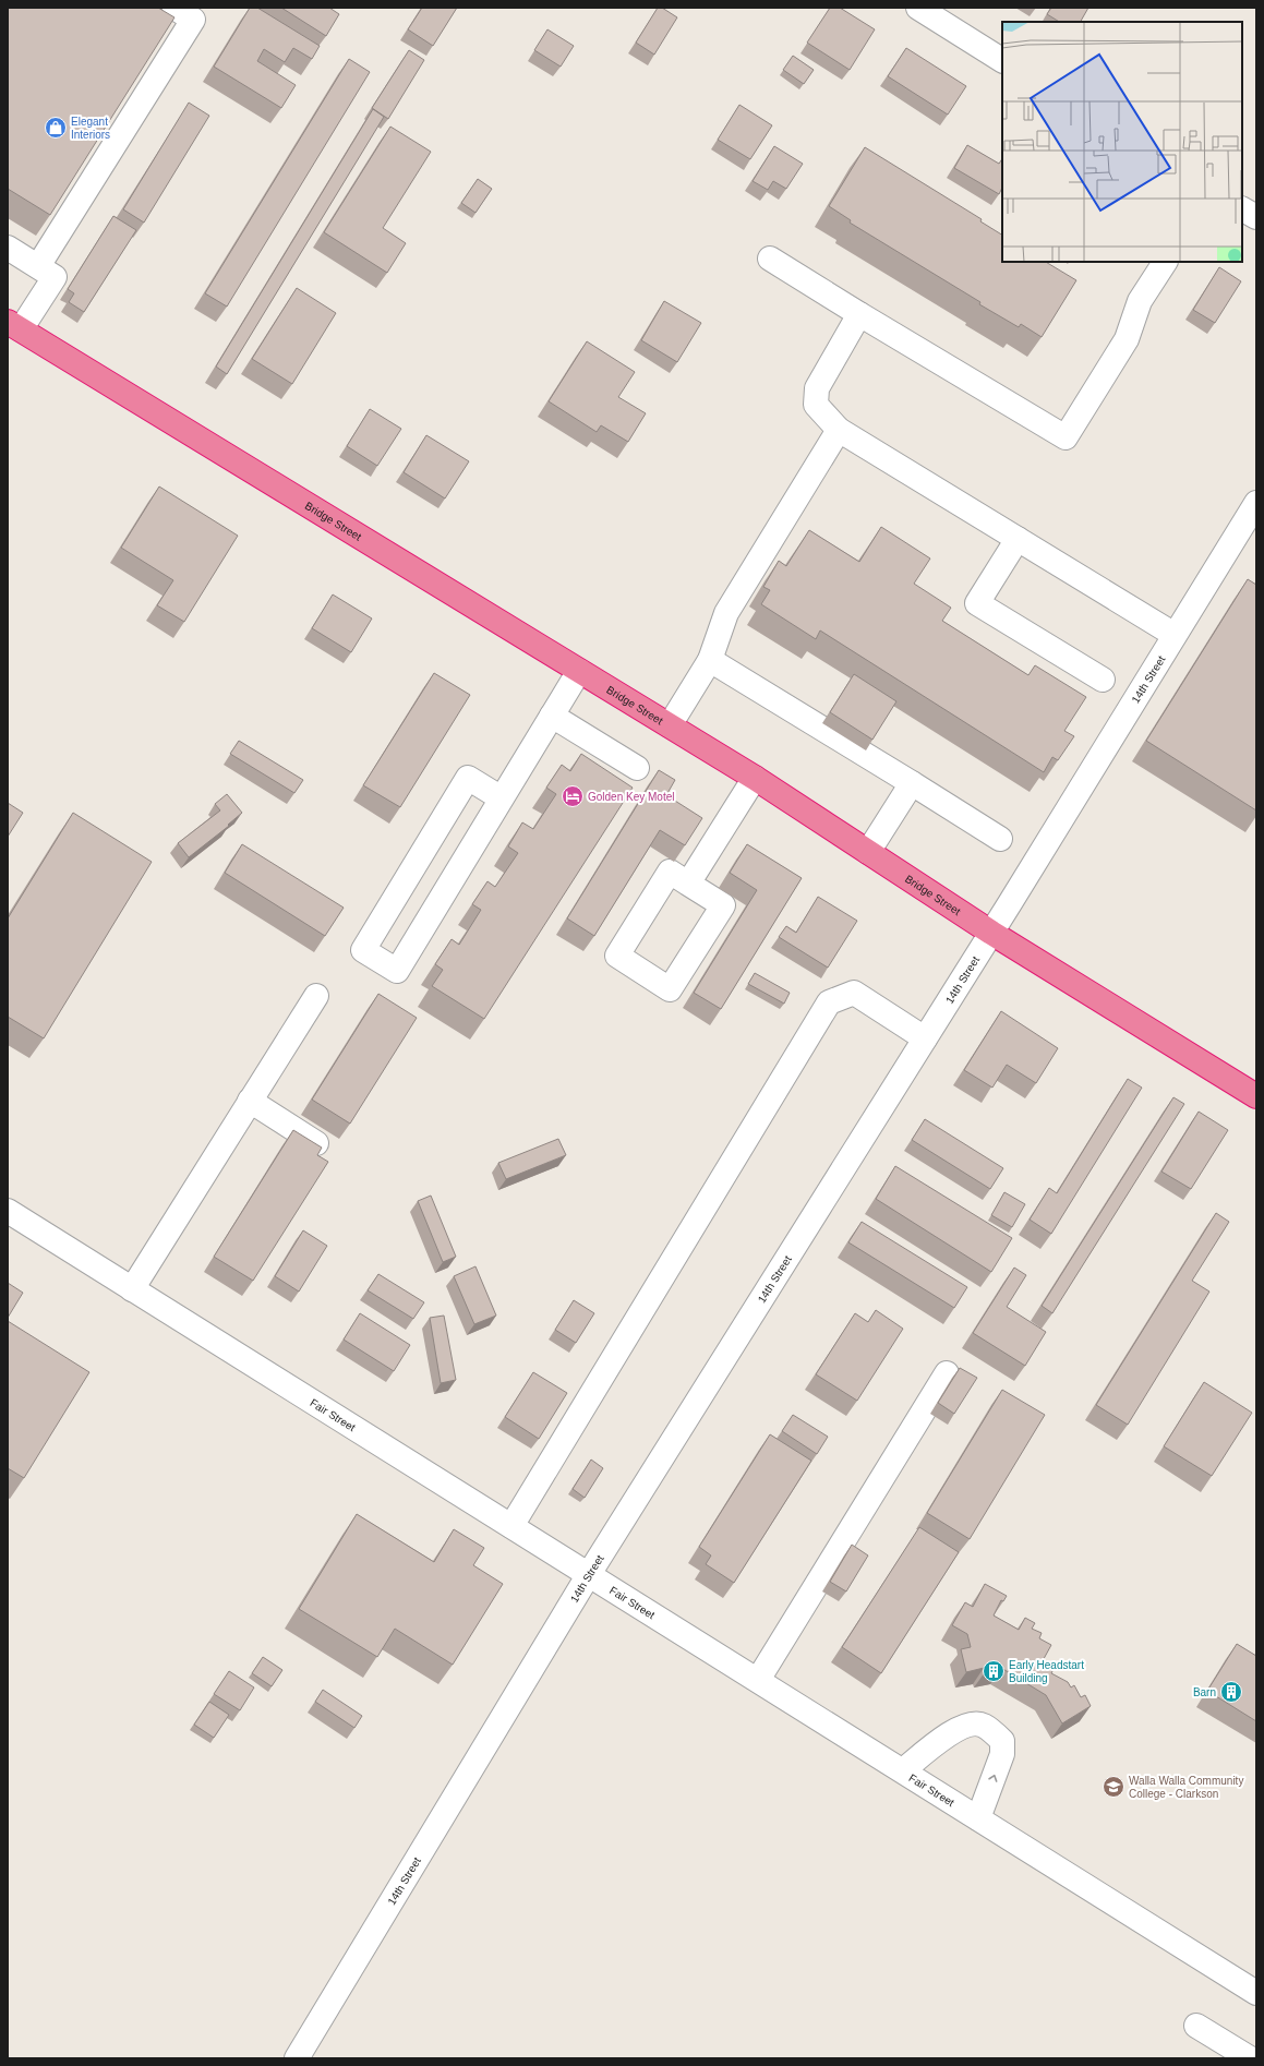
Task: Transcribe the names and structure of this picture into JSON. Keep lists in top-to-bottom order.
{
  "streets": {
    "highway": ["Bridge Street"],
    "street": ["14th Street", "Fair Street"]
  },
  "crossings": [
    ["Bridge Street", "14th Street"],
    ["14th Street", "Fair Street"]
  ],
  "places": {
    "shop": ["Elegant Interiors"],
    "hotel": ["Golden Key Motel"],
    "building": ["Early Headstart Building", "Barn"],
    "school or university": ["Walla Walla Community College - Clarkson"]
  }
}
